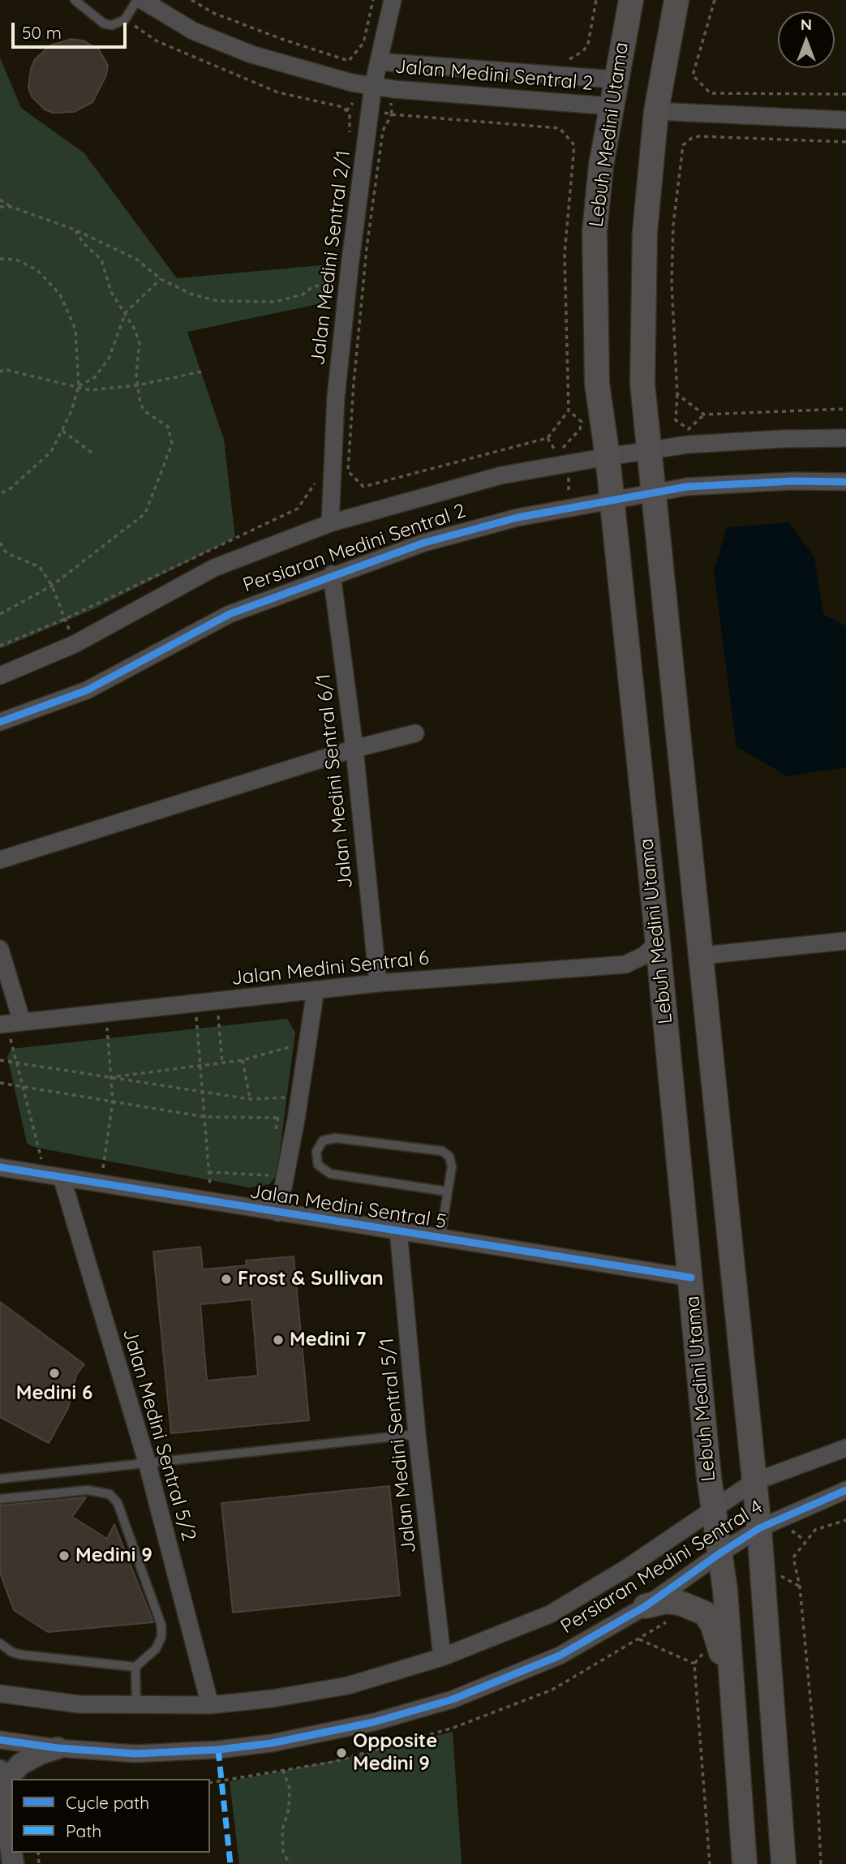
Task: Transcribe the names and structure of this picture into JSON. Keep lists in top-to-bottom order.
{
  "streets": {
    "main road": ["Lebuh Medini Utama"],
    "street": [
      "Jalan Medini Sentral 2",
      "Jalan Medini Sentral 2/1",
      "Persiaran Medini Sentral 2",
      "Jalan Medini Sentral 6/1",
      "Jalan Medini Sentral 6",
      "Jalan Medini Sentral 5",
      "Jalan Medini Sentral 5/2",
      "Jalan Medini Sentral 5/1",
      "Persiaran Medini Sentral 4"
    ]
  },
  "crossings": [
    ["Jalan Medini Sentral 2", "Lebuh Medini Utama"],
    ["Jalan Medini Sentral 2", "Jalan Medini Sentral 2/1"],
    ["Lebuh Medini Utama", "Persiaran Medini Sentral 2"],
    ["Lebuh Medini Utama", "Jalan Medini Sentral 6"],
    ["Lebuh Medini Utama", "Jalan Medini Sentral 5"],
    ["Lebuh Medini Utama", "Persiaran Medini Sentral 4"],
    ["Jalan Medini Sentral 2/1", "Persiaran Medini Sentral 2"],
    ["Persiaran Medini Sentral 2", "Jalan Medini Sentral 6/1"],
    ["Jalan Medini Sentral 6/1", "Jalan Medini Sentral 6"],
    ["Jalan Medini Sentral 5", "Jalan Medini Sentral 5/2"],
    ["Jalan Medini Sentral 5", "Jalan Medini Sentral 5/1"],
    ["Jalan Medini Sentral 5/2", "Persiaran Medini Sentral 4"],
    ["Jalan Medini Sentral 5/1", "Persiaran Medini Sentral 4"]
  ],
  "places": [
    "Frost & Sullivan",
    "Medini 7",
    "Medini 6",
    "Medini 9",
    "Opposite Medini 9"
  ],
  "legend": ["Cycle path", "Path"],
  "scale_bar": "50 m",
  "north": "top"
}
